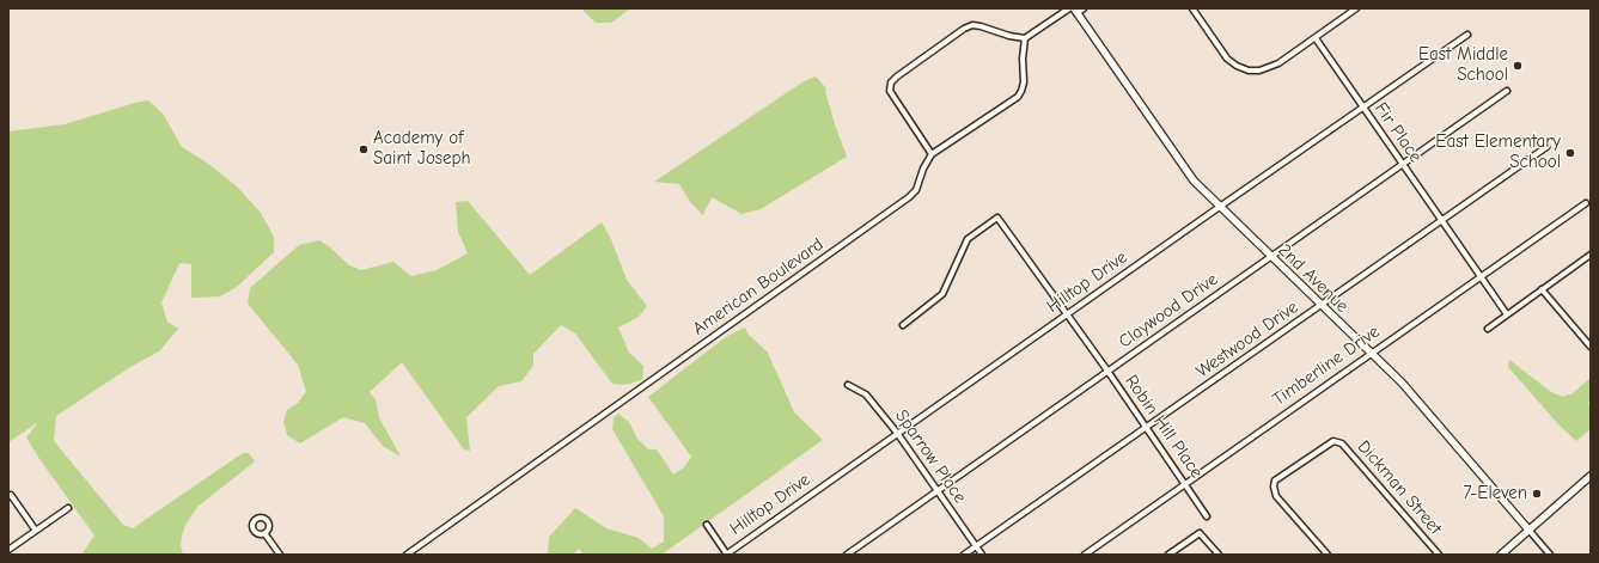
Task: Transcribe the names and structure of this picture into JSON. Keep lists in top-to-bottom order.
{
  "streets": {
    "street": [
      "Fir Place",
      "2nd Avenue",
      "Hilltop Drive",
      "American Boulevard",
      "Claywood Drive",
      "Westwood Drive",
      "Timberline Drive",
      "Robin Hill Place",
      "Sparrow Place",
      "Dickman Street"
    ]
  },
  "crossings": [
    ["Fir Place", "Hilltop Drive"],
    ["Fir Place", "Claywood Drive"],
    ["Fir Place", "Westwood Drive"],
    ["Fir Place", "Timberline Drive"],
    ["2nd Avenue", "Hilltop Drive"],
    ["2nd Avenue", "Claywood Drive"],
    ["2nd Avenue", "Westwood Drive"],
    ["2nd Avenue", "Timberline Drive"],
    ["Hilltop Drive", "Robin Hill Place"],
    ["Hilltop Drive", "Sparrow Place"],
    ["Claywood Drive", "Robin Hill Place"],
    ["Claywood Drive", "Sparrow Place"],
    ["Westwood Drive", "Robin Hill Place"],
    ["Westwood Drive", "Sparrow Place"],
    ["Timberline Drive", "Robin Hill Place"]
  ],
  "places": [
    "East Middle School",
    "Academy of Saint Joseph",
    "East Elementary School",
    "7-Eleven"
  ]
}
